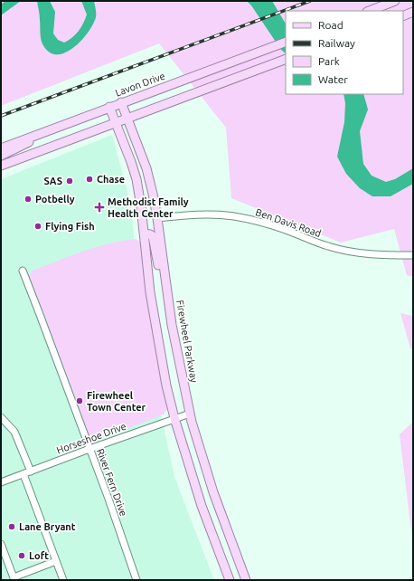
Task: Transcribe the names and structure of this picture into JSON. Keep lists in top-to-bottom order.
{
  "streets": {
    "main road": ["Lavon Drive", "Firewheel Parkway"],
    "street": ["Ben Davis Road", "Horseshoe Drive", "River Fern Drive"]
  },
  "crossings": [
    ["Lavon Drive", "Firewheel Parkway"],
    ["Ben Davis Road", "Firewheel Parkway"],
    ["Firewheel Parkway", "Horseshoe Drive"],
    ["Horseshoe Drive", "River Fern Drive"]
  ],
  "places": {
    "other": [
      "Chase",
      "SAS",
      "Potbelly",
      "Flying Fish",
      "Firewheel Town Center",
      "Lane Bryant",
      "Loft"
    ],
    "health": ["Methodist Family Health Center"]
  },
  "legend": [
    "Road",
    "Railway",
    "Park",
    "Water"
  ]
}
